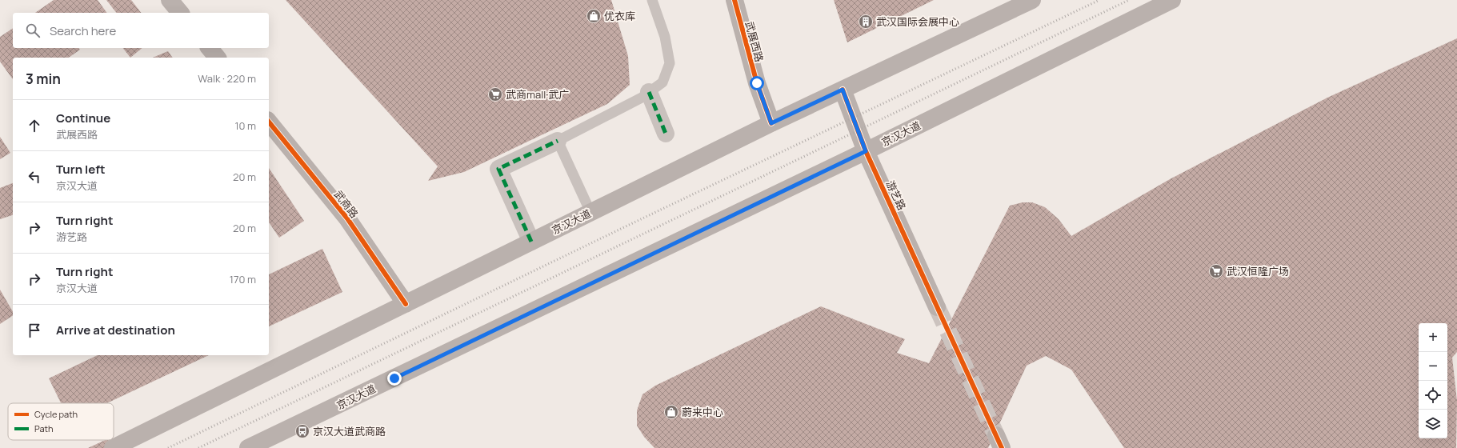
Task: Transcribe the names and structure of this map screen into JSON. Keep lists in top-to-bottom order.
{
  "streets": {
    "main road": [
      "武展西路",
      "京汉大道",
      "游艺路",
      "武商路"
    ]
  },
  "crossings": [
    ["武展西路", "京汉大道"],
    ["京汉大道", "游艺路"],
    ["京汉大道", "武商路"]
  ],
  "places": {
    "shop": ["优衣库", "蔚来中心"],
    "building": ["武汉国际会展中心"],
    "supermarket": ["武商mall·武广", "武汉恒隆广场"],
    "bus stop": ["京汉大道武商路"]
  },
  "legend": ["Cycle path", "Path"],
  "page": {
    "search": "Search here",
    "heading": ["3 min", "Walk · 220 m"],
    "list": [
      ["Continue", "武展西路", "10 m"],
      ["Turn left", "京汉大道", "20 m"],
      ["Turn right", "游艺路", "20 m"],
      ["Turn right", "京汉大道", "170 m"],
      "Arrive at destination"
    ],
    "map_buttons": ["+", "−"]
  }
}
